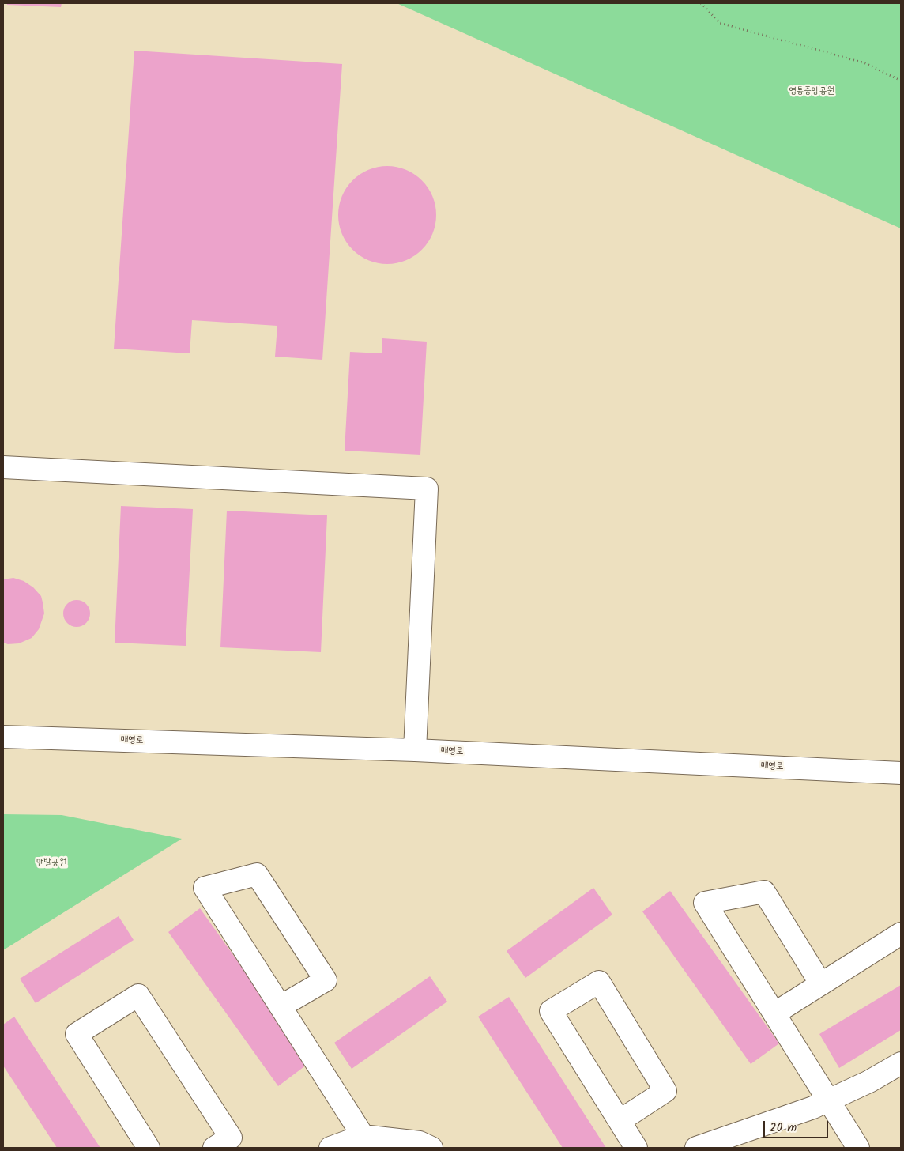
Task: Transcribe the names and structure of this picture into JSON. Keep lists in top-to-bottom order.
{
  "streets": {
    "street": ["매영로"]
  },
  "parks": ["영통중앙공원", "맨발공원"],
  "scale_bar": "20 m"
}
